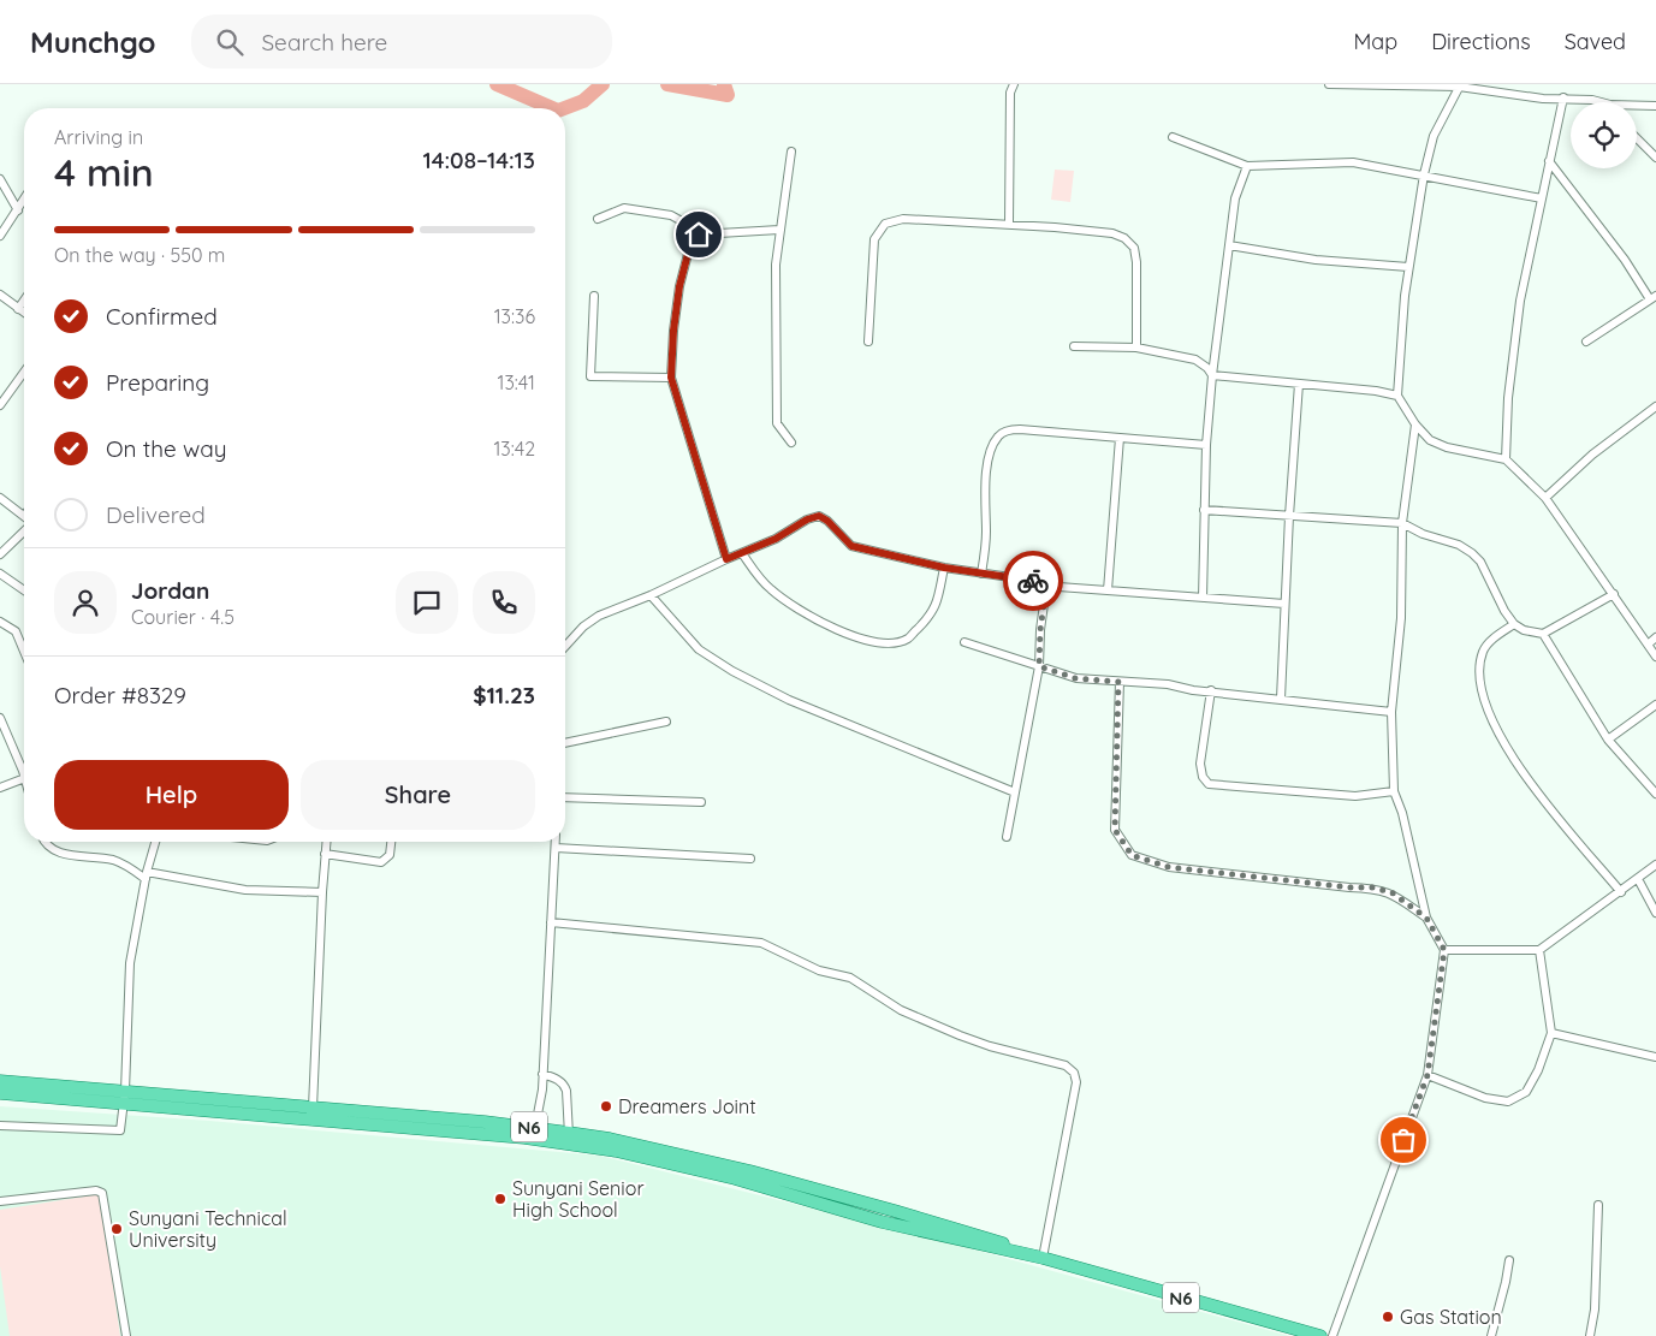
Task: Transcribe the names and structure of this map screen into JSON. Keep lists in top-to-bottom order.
{
  "streets": {
    "main road": ["N6"]
  },
  "places": [
    "Dreamers Joint",
    "Sunyani Senior High School",
    "Sunyani Technical University",
    "Gas Station"
  ],
  "page": {
    "header": "Munchgo",
    "search": "Search here",
    "nav": ["Map", "Directions", "Saved"],
    "heading": ["4 min", "Arriving in", "14:08–14:13"],
    "panel": [
      "Jordan",
      "Courier · 4.5",
      "Order #8329",
      "$11.23"
    ],
    "bar": "On the way · 550 m",
    "list": [
      ["Confirmed", "13:36"],
      ["Preparing", "13:41"],
      ["On the way", "13:42"],
      "Delivered"
    ],
    "buttons": ["Help", "Share"]
  }
}
